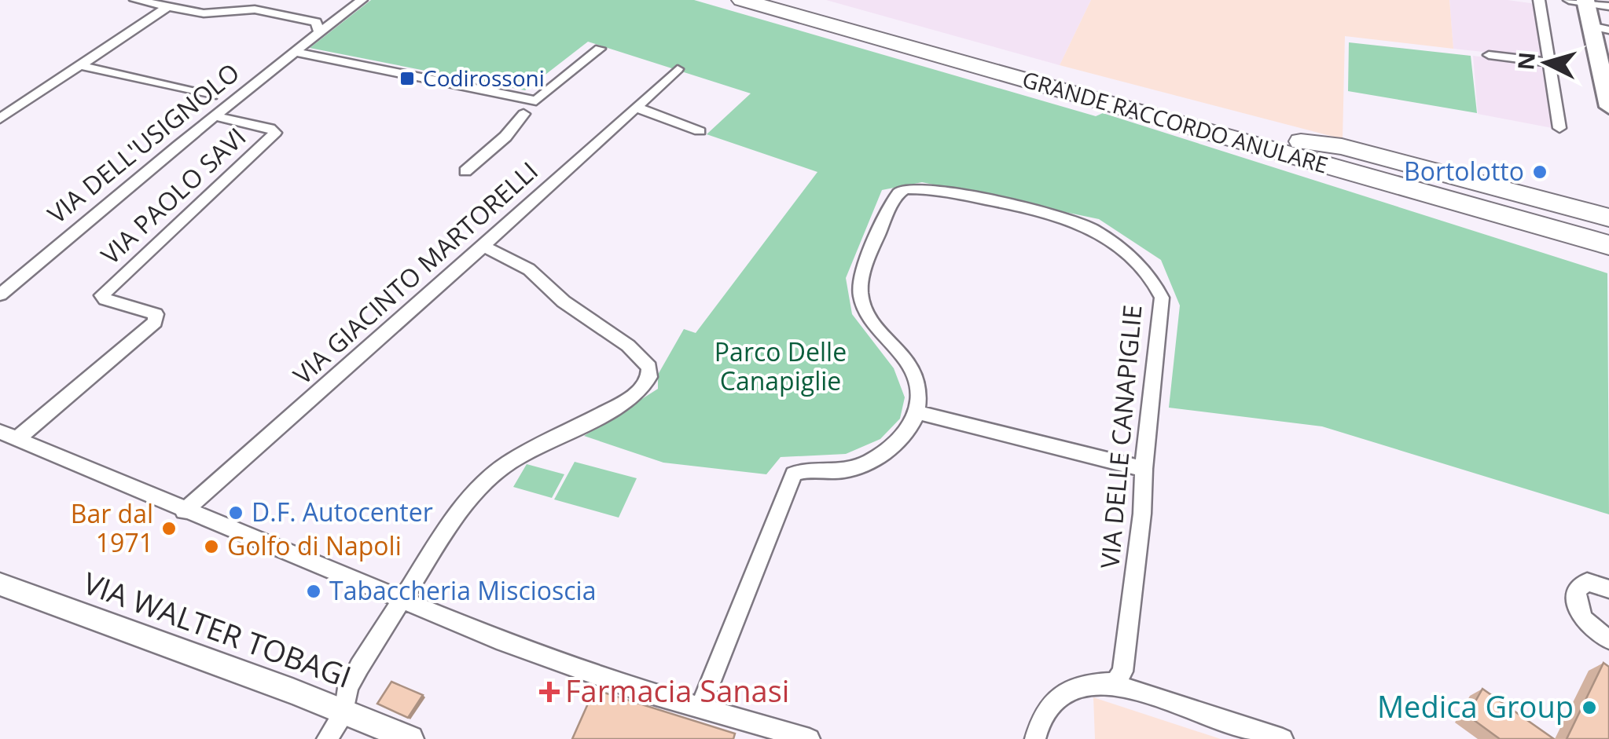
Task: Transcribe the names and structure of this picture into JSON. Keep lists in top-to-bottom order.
{
  "streets": {
    "highway": ["GRANDE RACCORDO ANULARE"],
    "street": [
      "VIA DELL'USIGNOLO",
      "VIA PAOLO SAVI",
      "VIA GIACINTO MARTORELLI",
      "VIA DELLE CANAPIGLIE",
      "VIA WALTER TOBAGI"
    ]
  },
  "crossings": [
    ["VIA DELL'USIGNOLO", "VIA PAOLO SAVI"]
  ],
  "parks": ["Parco Delle Canapiglie"],
  "places": {
    "transit": ["Codirossoni"],
    "other": [
      "Bortolotto",
      "D.F. Autocenter",
      "Bar dal 1971",
      "Golfo di Napoli",
      "Tabaccheria Miscioscia",
      "Medica Group"
    ],
    "health": ["Farmacia Sanasi"]
  },
  "north": "left"
}
